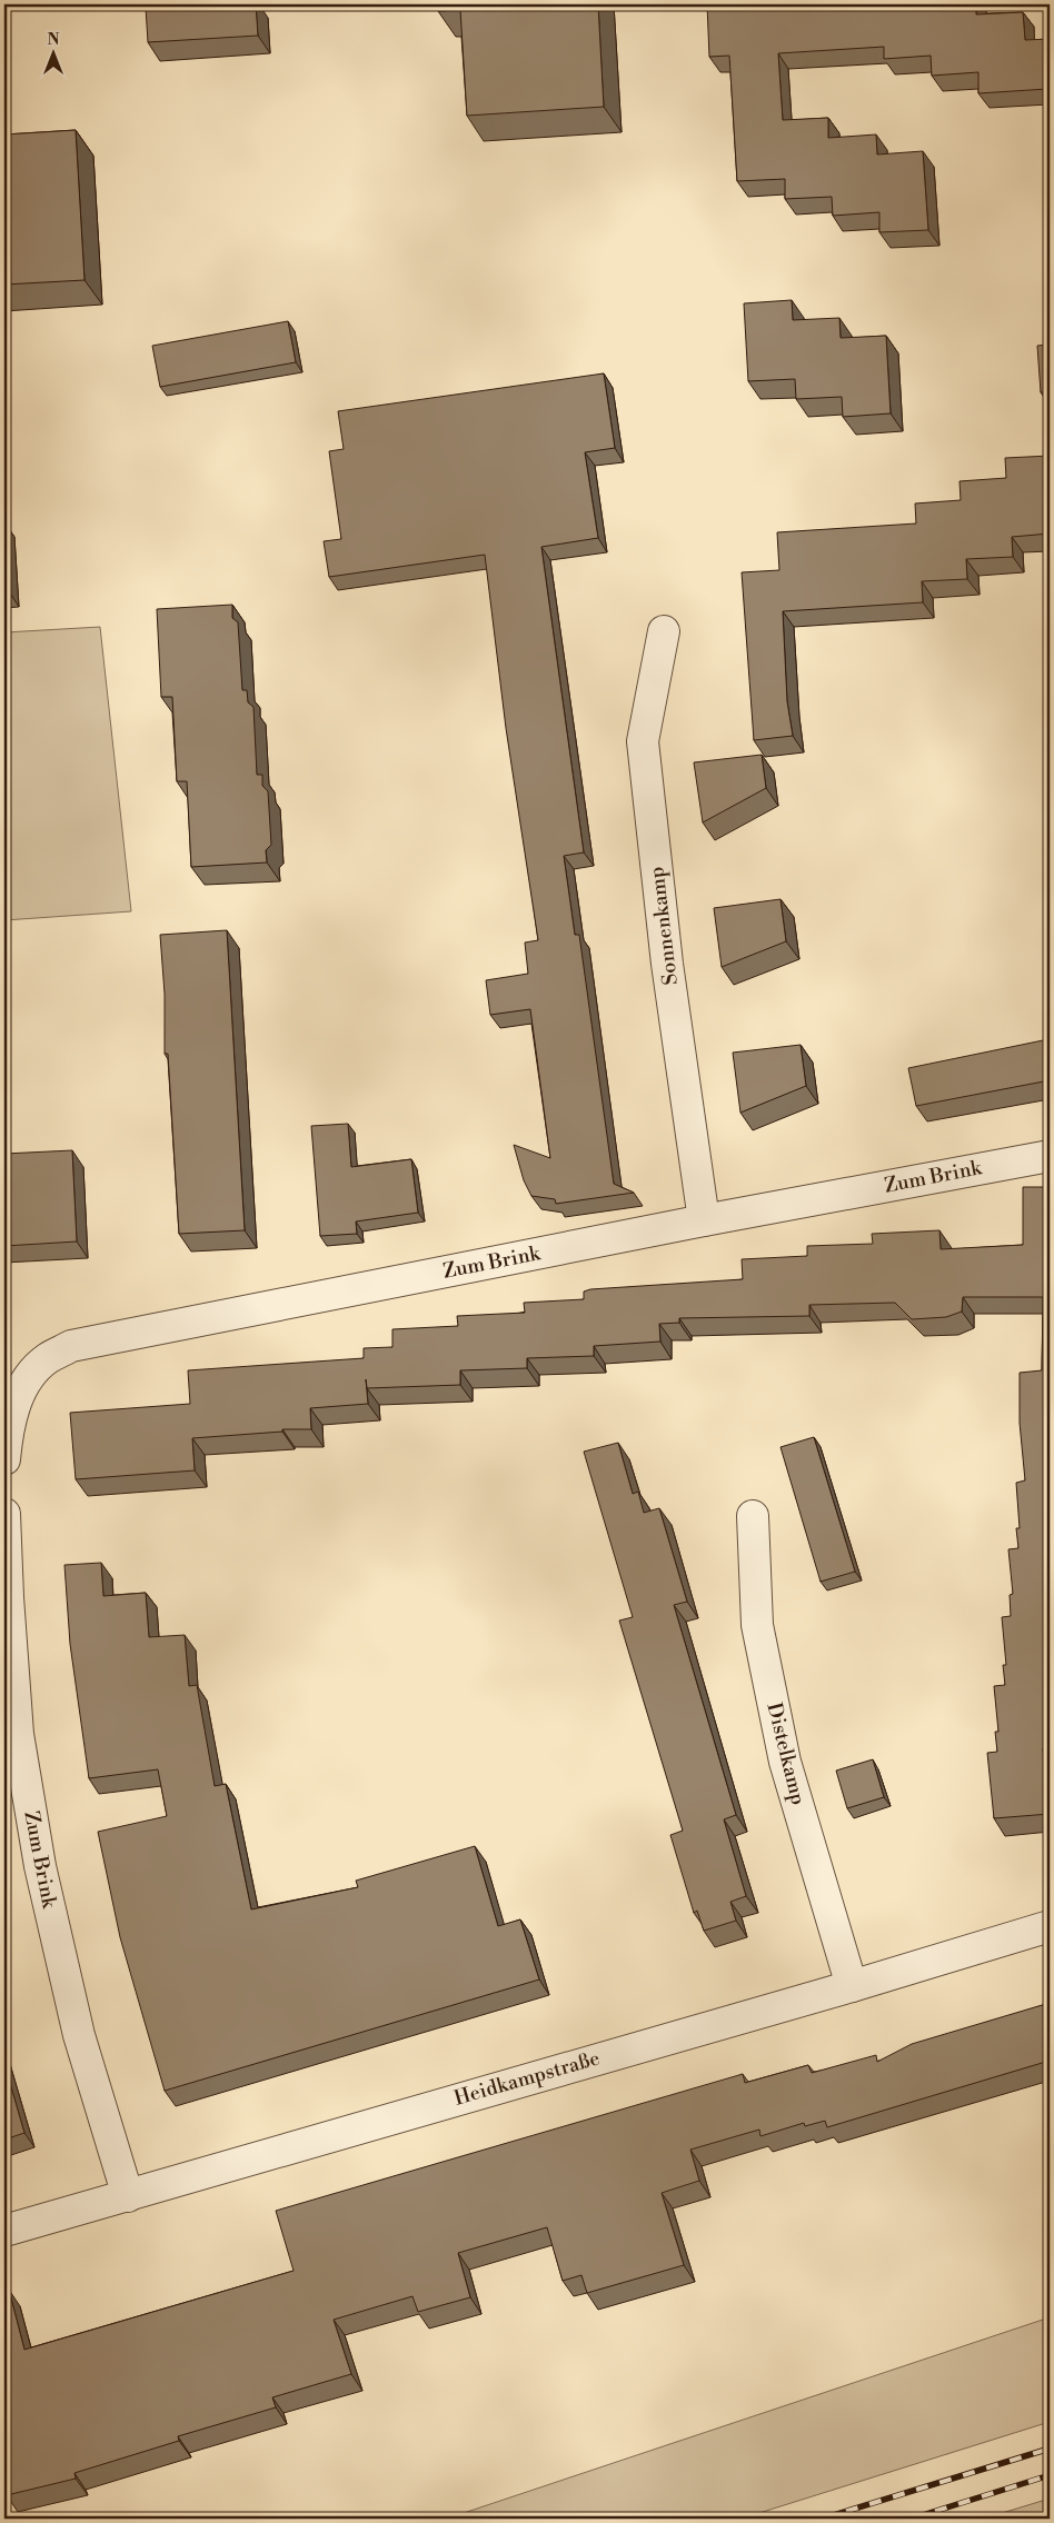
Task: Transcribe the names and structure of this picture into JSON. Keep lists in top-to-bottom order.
{
  "streets": {
    "street": [
      "Sonnenkamp",
      "Zum Brink",
      "Distelkamp",
      "Heidkampstraße"
    ]
  },
  "crossings": [
    ["Sonnenkamp", "Zum Brink"],
    ["Zum Brink", "Heidkampstraße"],
    ["Distelkamp", "Heidkampstraße"]
  ],
  "north": "top"
}
